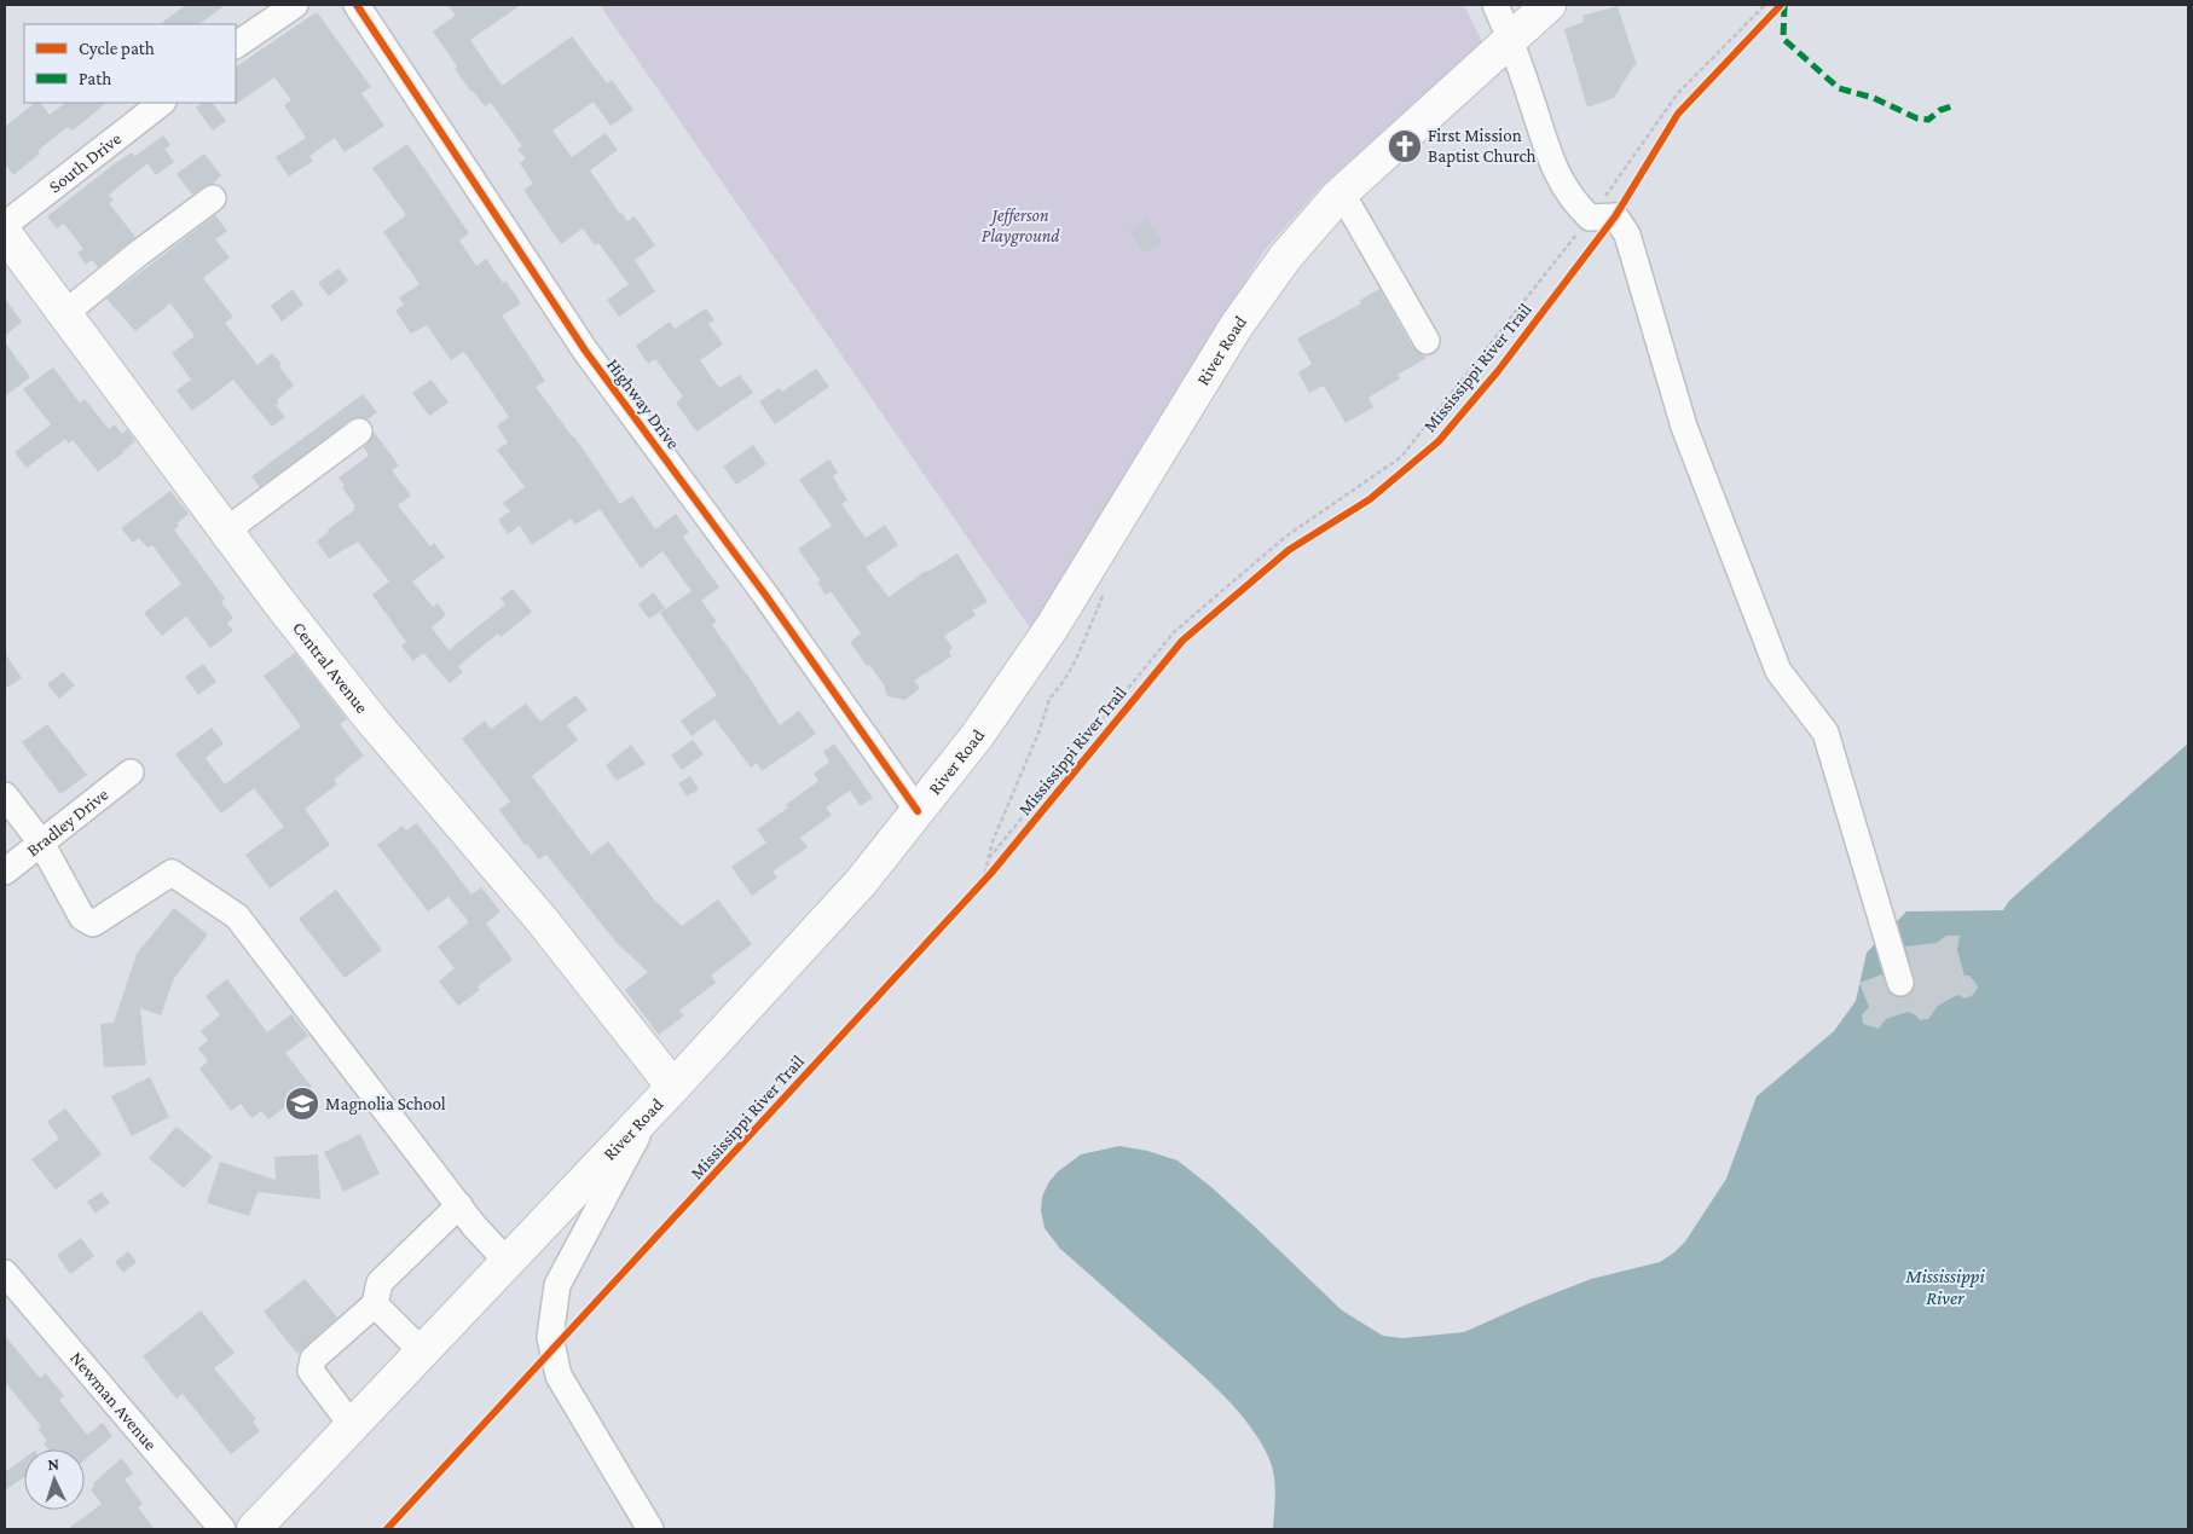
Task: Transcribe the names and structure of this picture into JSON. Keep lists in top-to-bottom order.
{
  "streets": {
    "main road": ["River Road", "Central Avenue"],
    "street": [
      "South Drive",
      "Highway Drive",
      "Bradley Drive",
      "Newman Avenue"
    ],
    "cycle path": ["Mississippi River Trail"]
  },
  "crossings": [
    ["River Road", "Highway Drive"],
    ["River Road", "Central Avenue"]
  ],
  "water": ["Mississippi River"],
  "parks": ["Jefferson Playground"],
  "places": {
    "church": ["First Mission Baptist Church"],
    "school or university": ["Magnolia School"]
  },
  "legend": ["Cycle path", "Path"],
  "north": "top"
}
